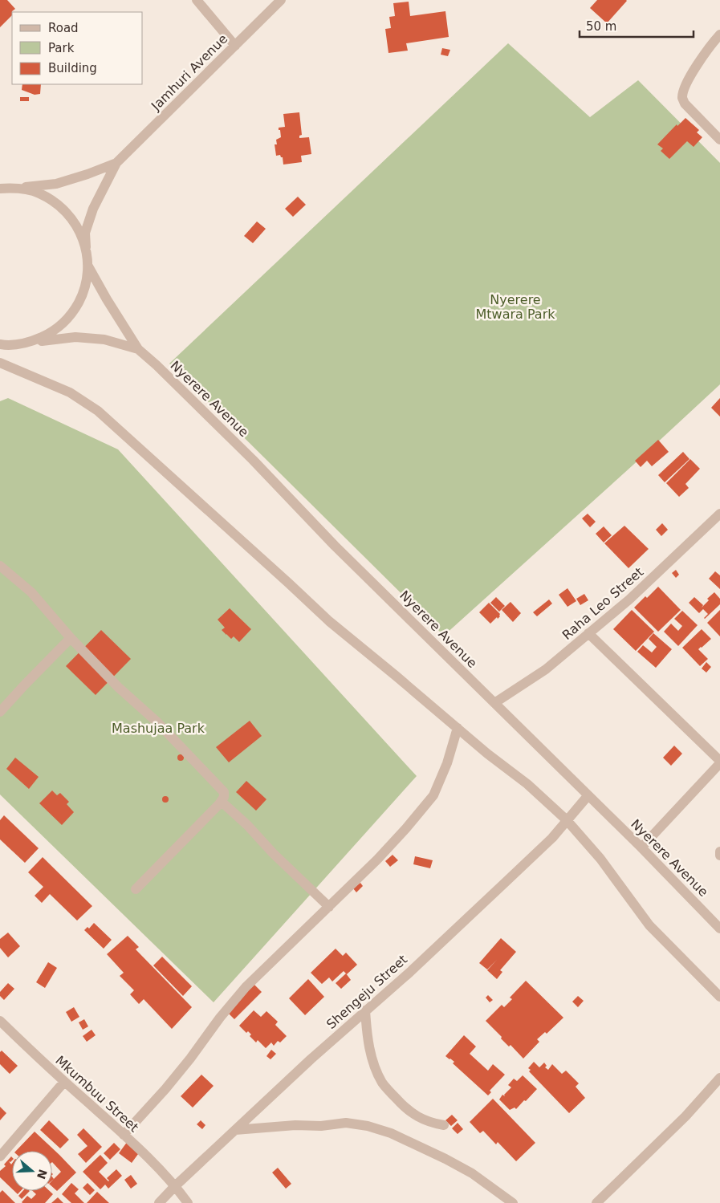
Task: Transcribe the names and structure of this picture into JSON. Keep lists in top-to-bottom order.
{
  "streets": {
    "street": [
      "Jamhuri Avenue",
      "Nyerere Avenue",
      "Raha Leo Street",
      "Shengeju Street",
      "Mkumbuu Street"
    ]
  },
  "crossings": [
    ["Nyerere Avenue", "Raha Leo Street"],
    ["Nyerere Avenue", "Shengeju Street"],
    ["Shengeju Street", "Mkumbuu Street"]
  ],
  "parks": ["Nyerere Mtwara Park", "Mashujaa Park"],
  "legend": ["Road", "Park", "Building"],
  "scale_bar": "50 m",
  "north": "right"
}
